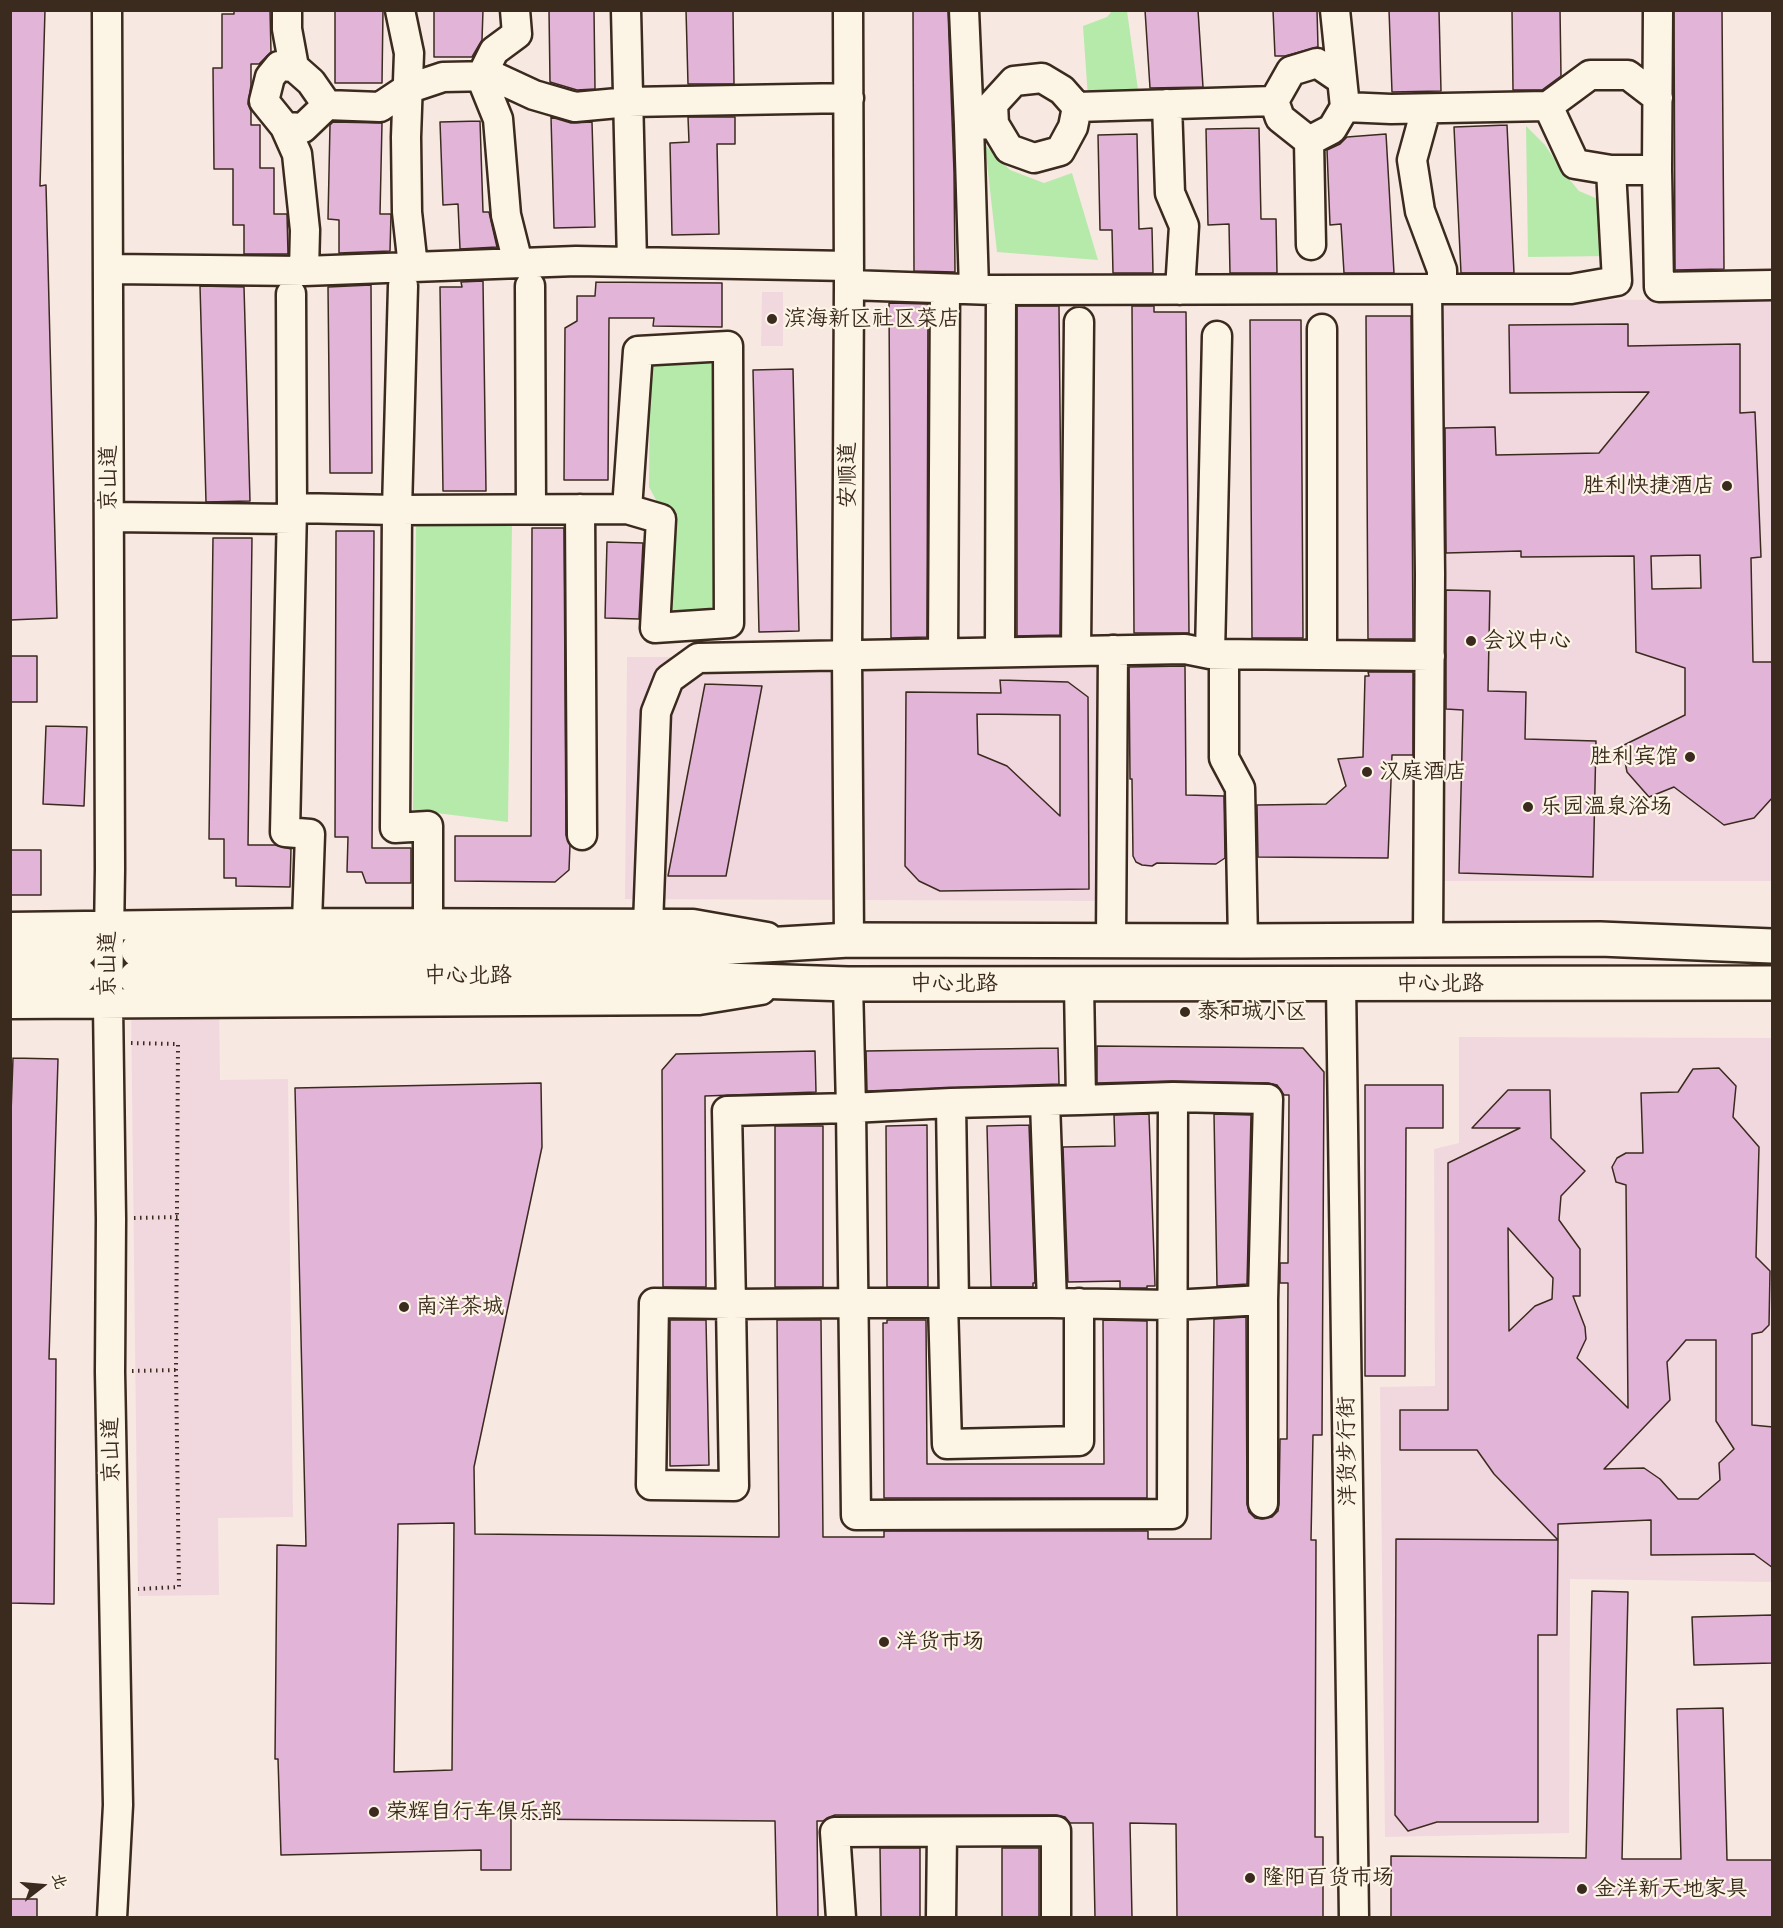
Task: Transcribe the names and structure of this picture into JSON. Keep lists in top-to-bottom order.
{
  "streets": {
    "main road": ["中心北路"],
    "street": ["安顺道", "京山道", "洋货步行街"]
  },
  "crossings": [
    ["安顺道", "中心北路"],
    ["中心北路", "洋货步行街"]
  ],
  "places": [
    "滨海新区社区菜店",
    "胜利快捷酒店",
    "会议中心",
    "胜利宾馆",
    "汉庭酒店",
    "乐园温泉浴场",
    "泰和城小区",
    "南洋茶城",
    "洋货市场",
    "荣辉自行车俱乐部",
    "隆阳百货市场",
    "金洋新天地家具"
  ],
  "north": "right"
}
